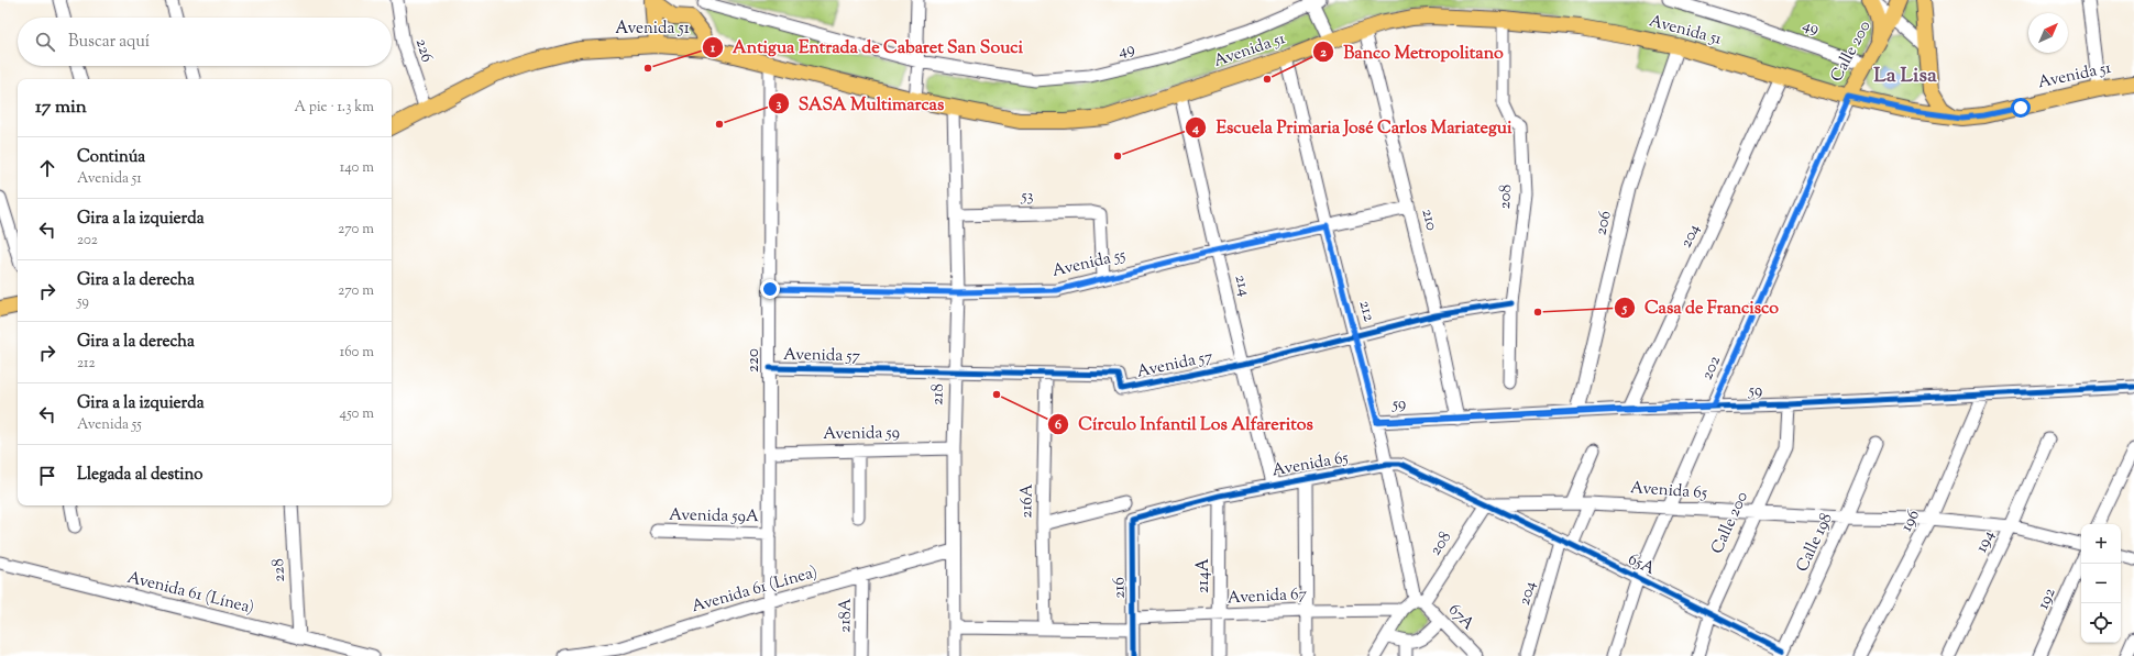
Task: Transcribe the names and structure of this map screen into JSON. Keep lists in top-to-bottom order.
{
  "streets": {
    "main road": ["Avenida 51", "Calle 200"],
    "street": [
      "49",
      "226",
      "53",
      "208",
      "210",
      "206",
      "204",
      "Avenida 55",
      "214",
      "212",
      "Avenida 57",
      "220",
      "202",
      "59",
      "218",
      "Avenida 59",
      "Avenida 65",
      "216A",
      "Avenida 59A",
      "196",
      "194",
      "Calle 198",
      "65A",
      "228",
      "214A",
      "216",
      "Avenida 61 (Línea)",
      "Avenida 67",
      "192",
      "218A",
      "67A"
    ]
  },
  "crossings": [
    ["49", "Calle 200"],
    ["Avenida 51", "226"],
    ["Avenida 51", "Calle 200"],
    ["Avenida 51", "208"],
    ["Avenida 51", "210"],
    ["Avenida 51", "206"],
    ["Avenida 51", "204"],
    ["Avenida 51", "214"],
    ["Avenida 51", "212"],
    ["Avenida 51", "220"],
    ["Avenida 51", "202"],
    ["Avenida 51", "218"],
    ["Calle 200", "202"],
    ["Calle 200", "59"],
    ["Calle 200", "Avenida 65"],
    ["Calle 200", "65A"],
    ["53", "Avenida 55"],
    ["53", "218"],
    ["208", "212"],
    ["208", "Avenida 57"],
    ["208", "Avenida 65"],
    ["208", "65A"],
    ["208", "Avenida 67"],
    ["208", "67A"],
    ["210", "Avenida 55"],
    ["210", "Avenida 57"],
    ["210", "59"],
    ["206", "59"],
    ["204", "59"],
    ["204", "65A"],
    ["Avenida 55", "214"],
    ["Avenida 55", "212"],
    ["Avenida 55", "220"],
    ["Avenida 55", "218"],
    ["214", "Avenida 57"],
    ["214", "Avenida 65"],
    ["212", "Avenida 57"],
    ["212", "59"],
    ["212", "Avenida 65"],
    ["212", "67A"],
    ["Avenida 57", "220"],
    ["Avenida 57", "218"],
    ["Avenida 57", "216A"],
    ["220", "Avenida 59"],
    ["220", "Avenida 59A"],
    ["220", "Avenida 61 (Línea)"],
    ["202", "59"],
    ["202", "Avenida 65"],
    ["202", "65A"],
    ["59", "196"],
    ["218", "Avenida 59"],
    ["218", "Avenida 61 (Línea)"],
    ["218", "Avenida 67"],
    ["Avenida 65", "196"],
    ["Avenida 65", "194"],
    ["Avenida 65", "Calle 198"],
    ["Avenida 65", "65A"],
    ["Avenida 65", "214A"],
    ["Avenida 65", "216"],
    ["216A", "Avenida 67"],
    ["Calle 198", "65A"],
    ["228", "Avenida 61 (Línea)"],
    ["214A", "Avenida 67"],
    ["216", "Avenida 67"],
    ["Avenida 61 (Línea)", "218A"]
  ],
  "districts": ["La Lisa"],
  "places": [
    "Antigua Entrada de Cabaret San Souci",
    "Banco Metropolitano",
    "SASA Multimarcas",
    "Escuela Primaria José Carlos Mariategui",
    "Casa de Francisco",
    "Círculo Infantil Los Alfareritos"
  ],
  "north": "top right",
  "page": {
    "search": "Buscar aquí",
    "heading": ["17 min", "A pie · 1.3 km"],
    "list": [
      ["Continúa", "Avenida 51", "140 m"],
      ["Gira a la izquierda", "202", "270 m"],
      ["Gira a la derecha", "59", "270 m"],
      ["Gira a la derecha", "212", "160 m"],
      ["Gira a la izquierda", "Avenida 55", "450 m"],
      "Llegada al destino"
    ],
    "map_buttons": ["+", "−"]
  }
}
